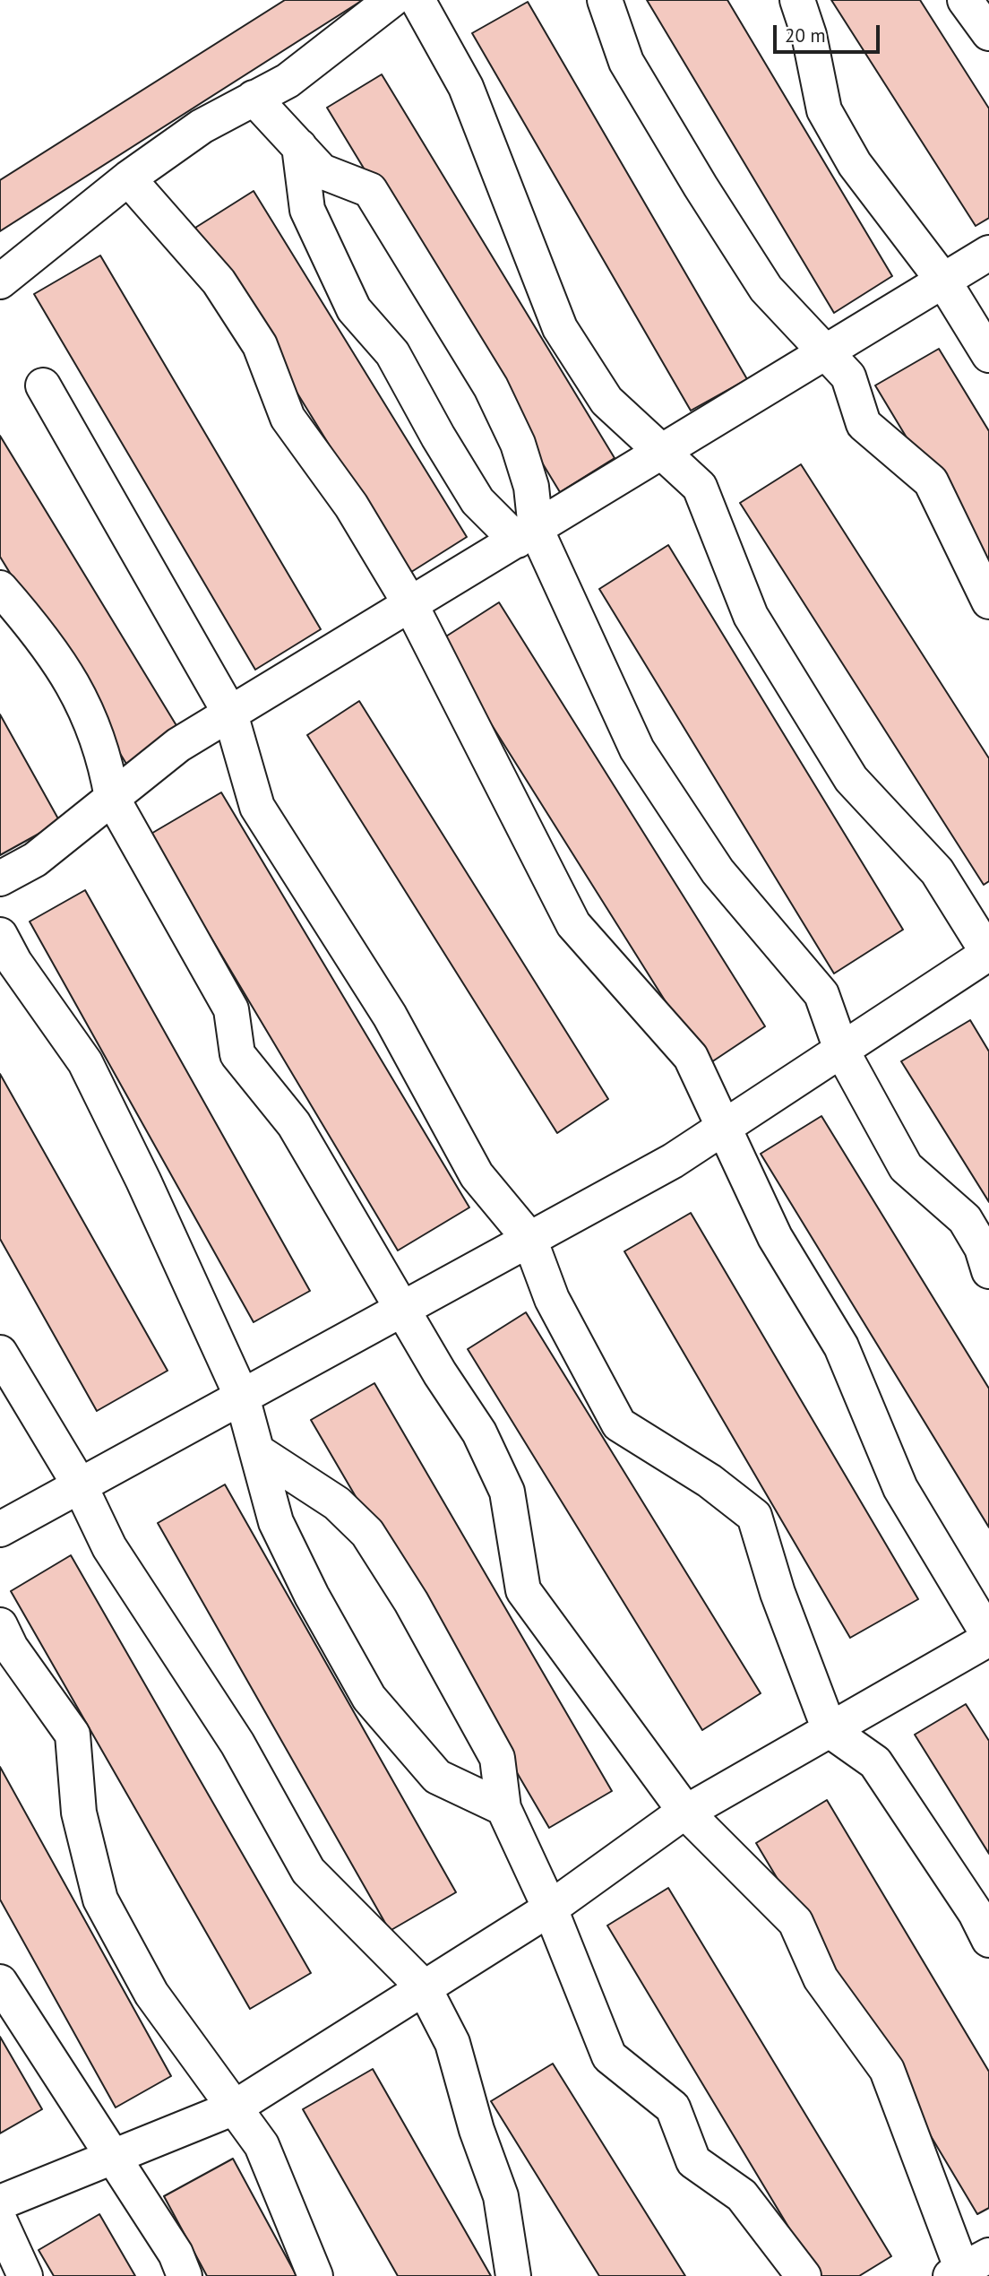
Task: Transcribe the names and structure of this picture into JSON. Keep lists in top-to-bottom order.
{
  "scale_bar": "20 m"
}
